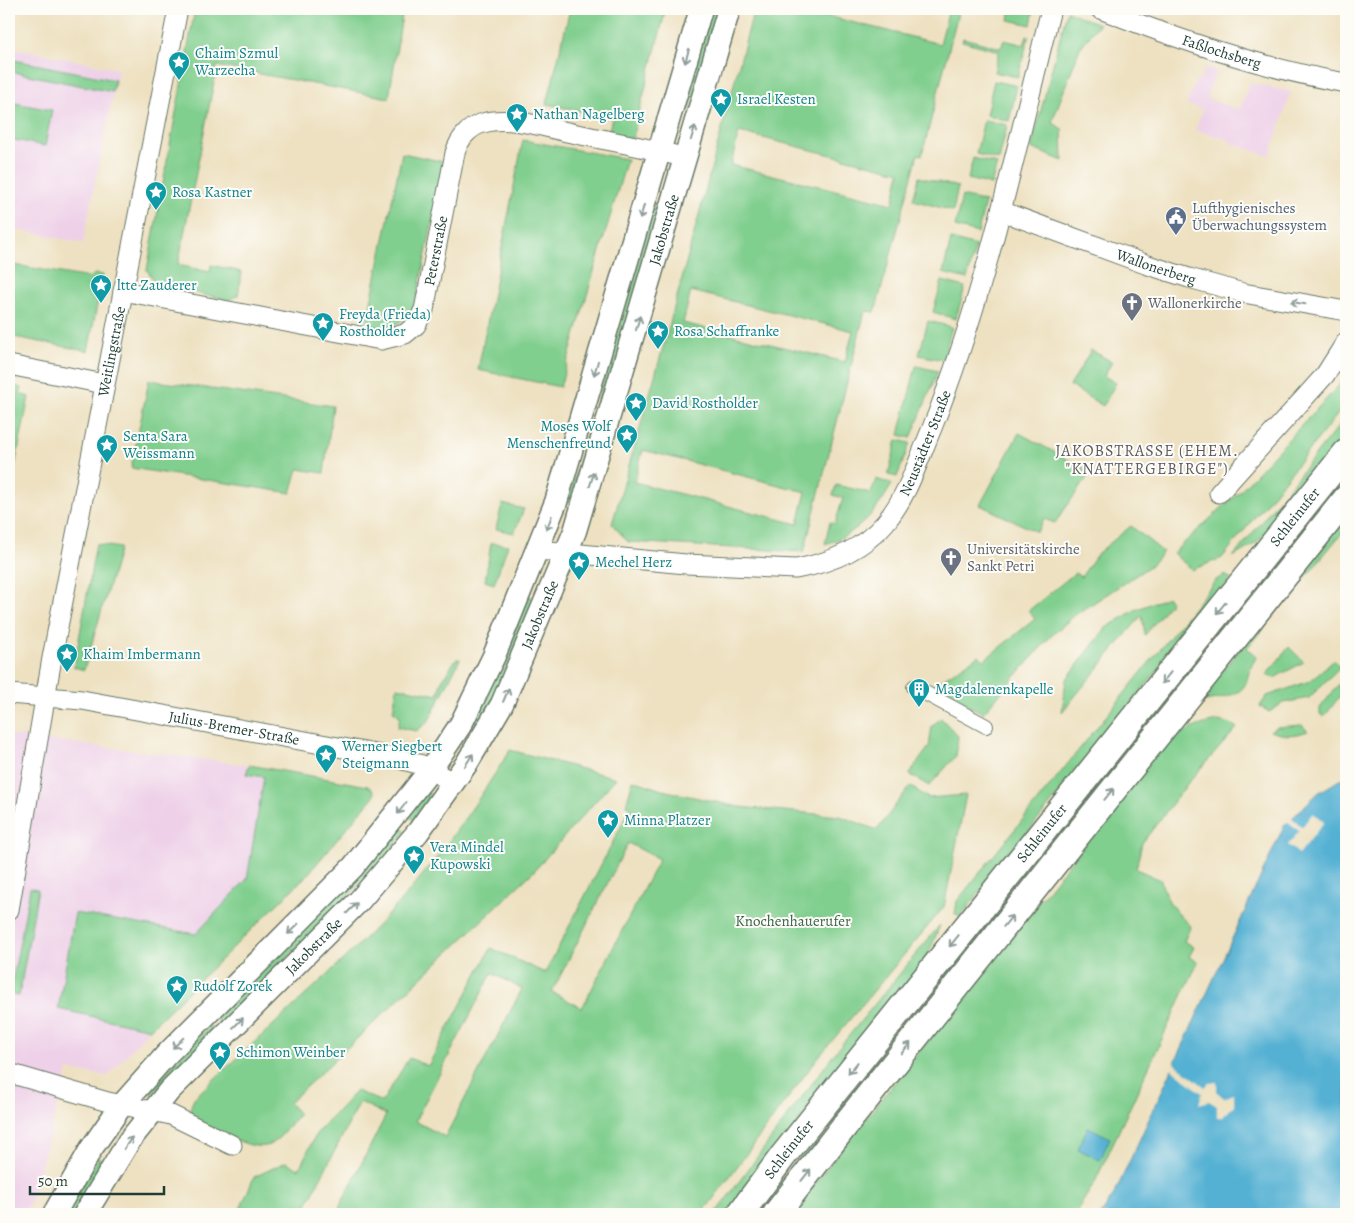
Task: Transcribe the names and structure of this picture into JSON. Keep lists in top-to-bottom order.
{
  "streets": {
    "main road": ["Schleinufer"],
    "street": [
      "Faßlochsberg",
      "Jakobstraße",
      "Peterstraße",
      "Wallonerberg",
      "Weitlingstraße",
      "Neustädter Straße",
      "Julius-Bremer-Straße"
    ]
  },
  "crossings": [
    ["Jakobstraße", "Peterstraße"],
    ["Jakobstraße", "Neustädter Straße"],
    ["Jakobstraße", "Julius-Bremer-Straße"],
    ["Peterstraße", "Weitlingstraße"],
    ["Wallonerberg", "Neustädter Straße"],
    ["Weitlingstraße", "Julius-Bremer-Straße"]
  ],
  "one_way": ["Wallonerberg"],
  "districts": ["JAKOBSTRASSE (EHEM. \"KNATTERGEBIRGE\")"],
  "parks": ["Knochenhauerufer"],
  "places": {
    "place": [
      "Chaim Szmul Warzecha",
      "Israel Kesten",
      "Nathan Nagelberg",
      "Rosa Kastner",
      "ltte Zauderer",
      "Freyda (Frieda) Rostholder",
      "Rosa Schaffranke",
      "David Rostholder",
      "Moses Wolf Menschenfreund",
      "Senta Sara Weissmann",
      "Mechel Herz",
      "Khaim Imbermann",
      "Werner Siegbert Steigmann",
      "Minna Platzer",
      "Vera Mindel Kupowski",
      "Rudolf Zorek",
      "Schimon Weinber"
    ],
    "public building": ["Lufthygienisches Überwachungssystem"],
    "church": ["Wallonerkirche", "Universitätskirche Sankt Petri"],
    "building": ["Magdalenenkapelle"]
  },
  "scale_bar": "50 m"
}
